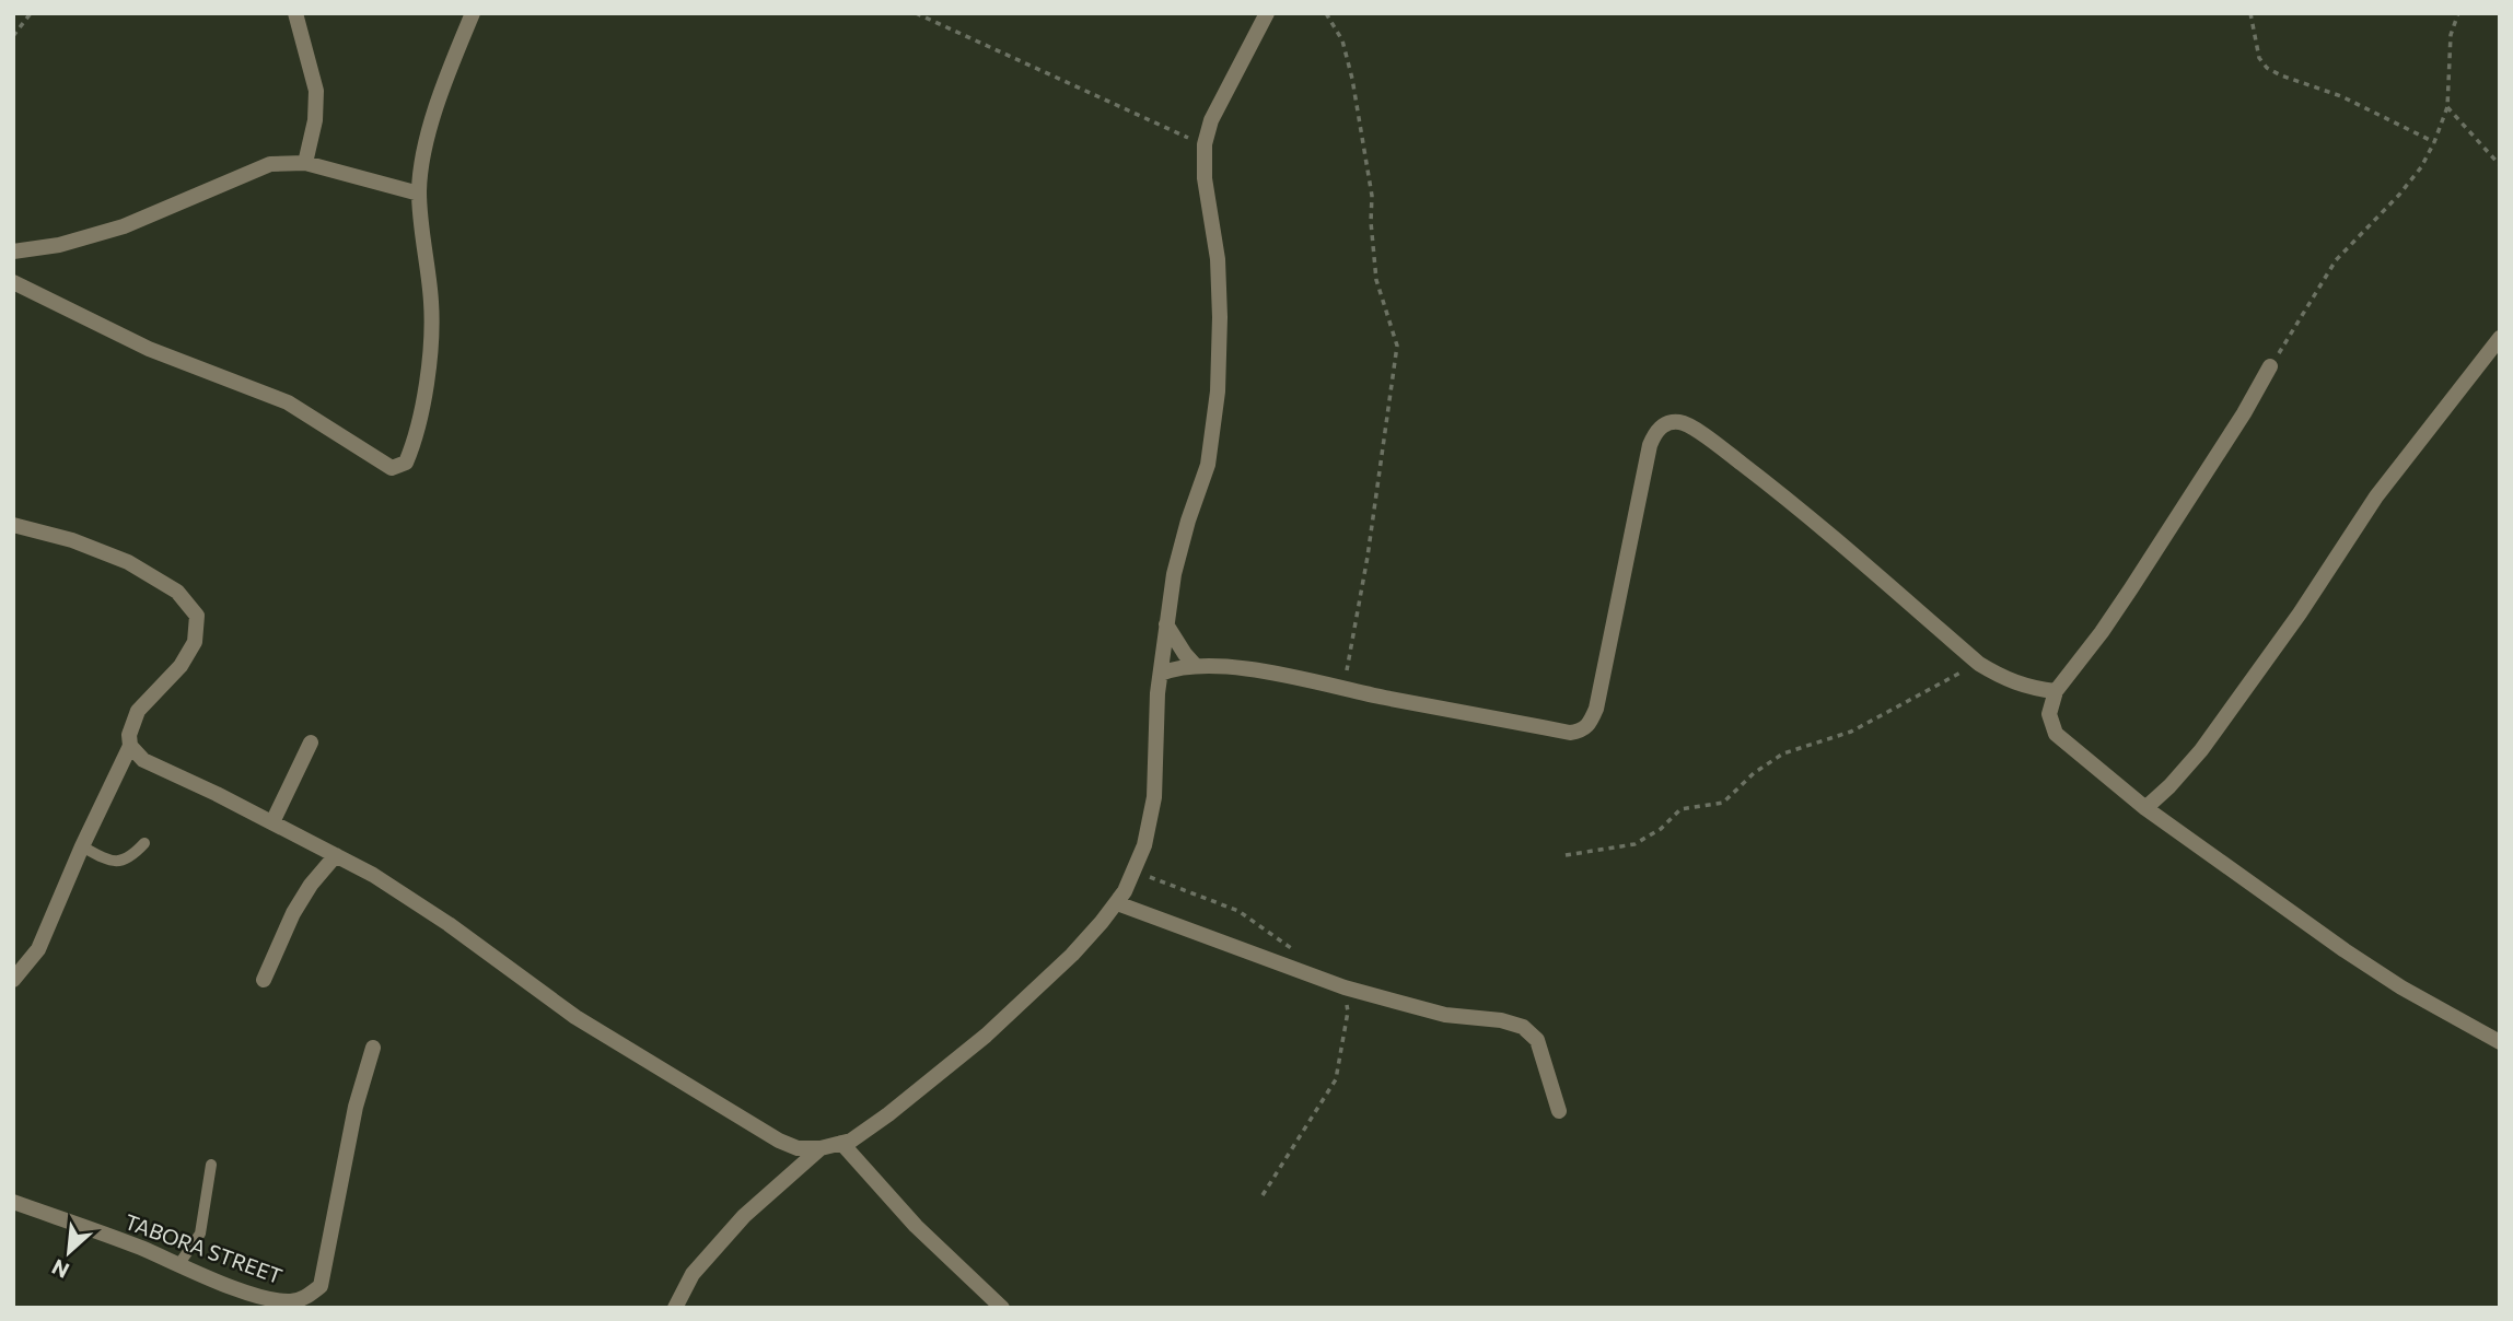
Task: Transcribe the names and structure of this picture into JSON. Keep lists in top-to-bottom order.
{
  "streets": {
    "street": ["TABORA STREET"]
  },
  "north": "bottom left"
}
